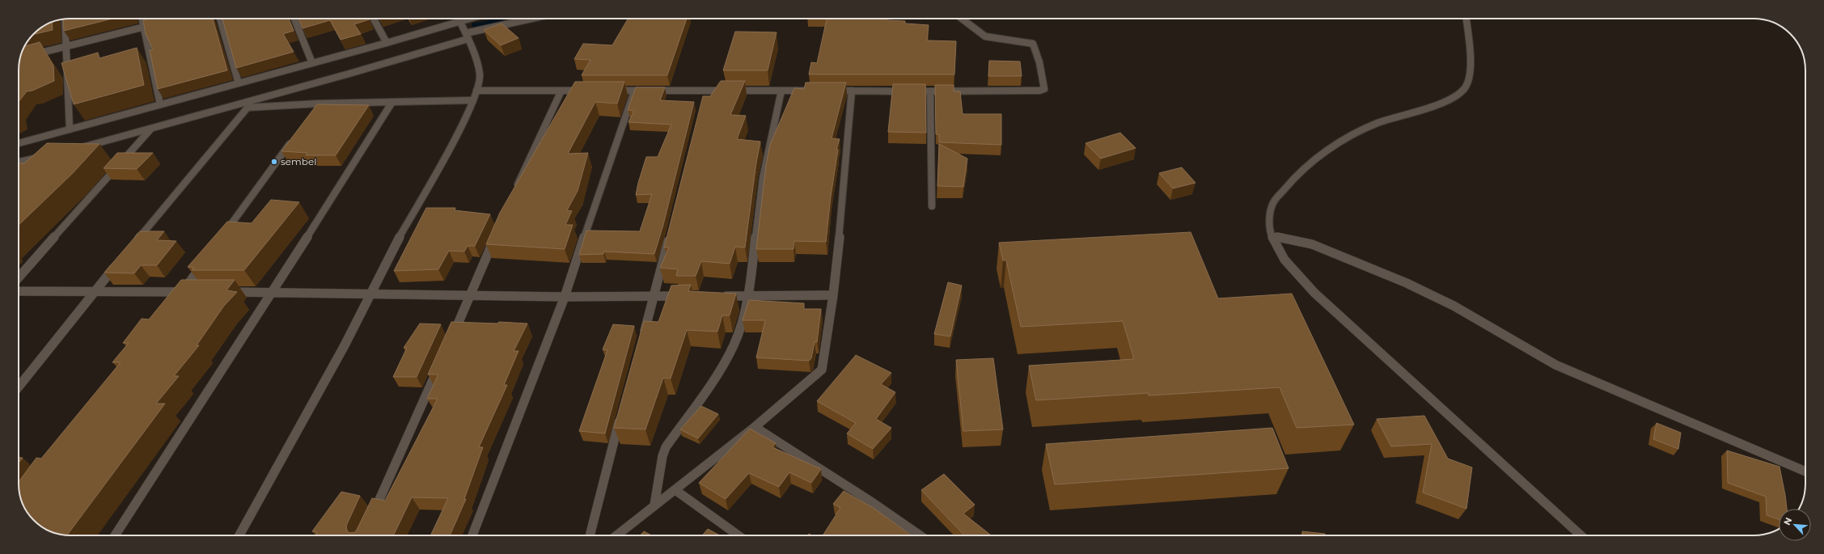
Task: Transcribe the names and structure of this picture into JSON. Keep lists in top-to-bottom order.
{
  "places": ["sembel"],
  "north": "top left"
}
